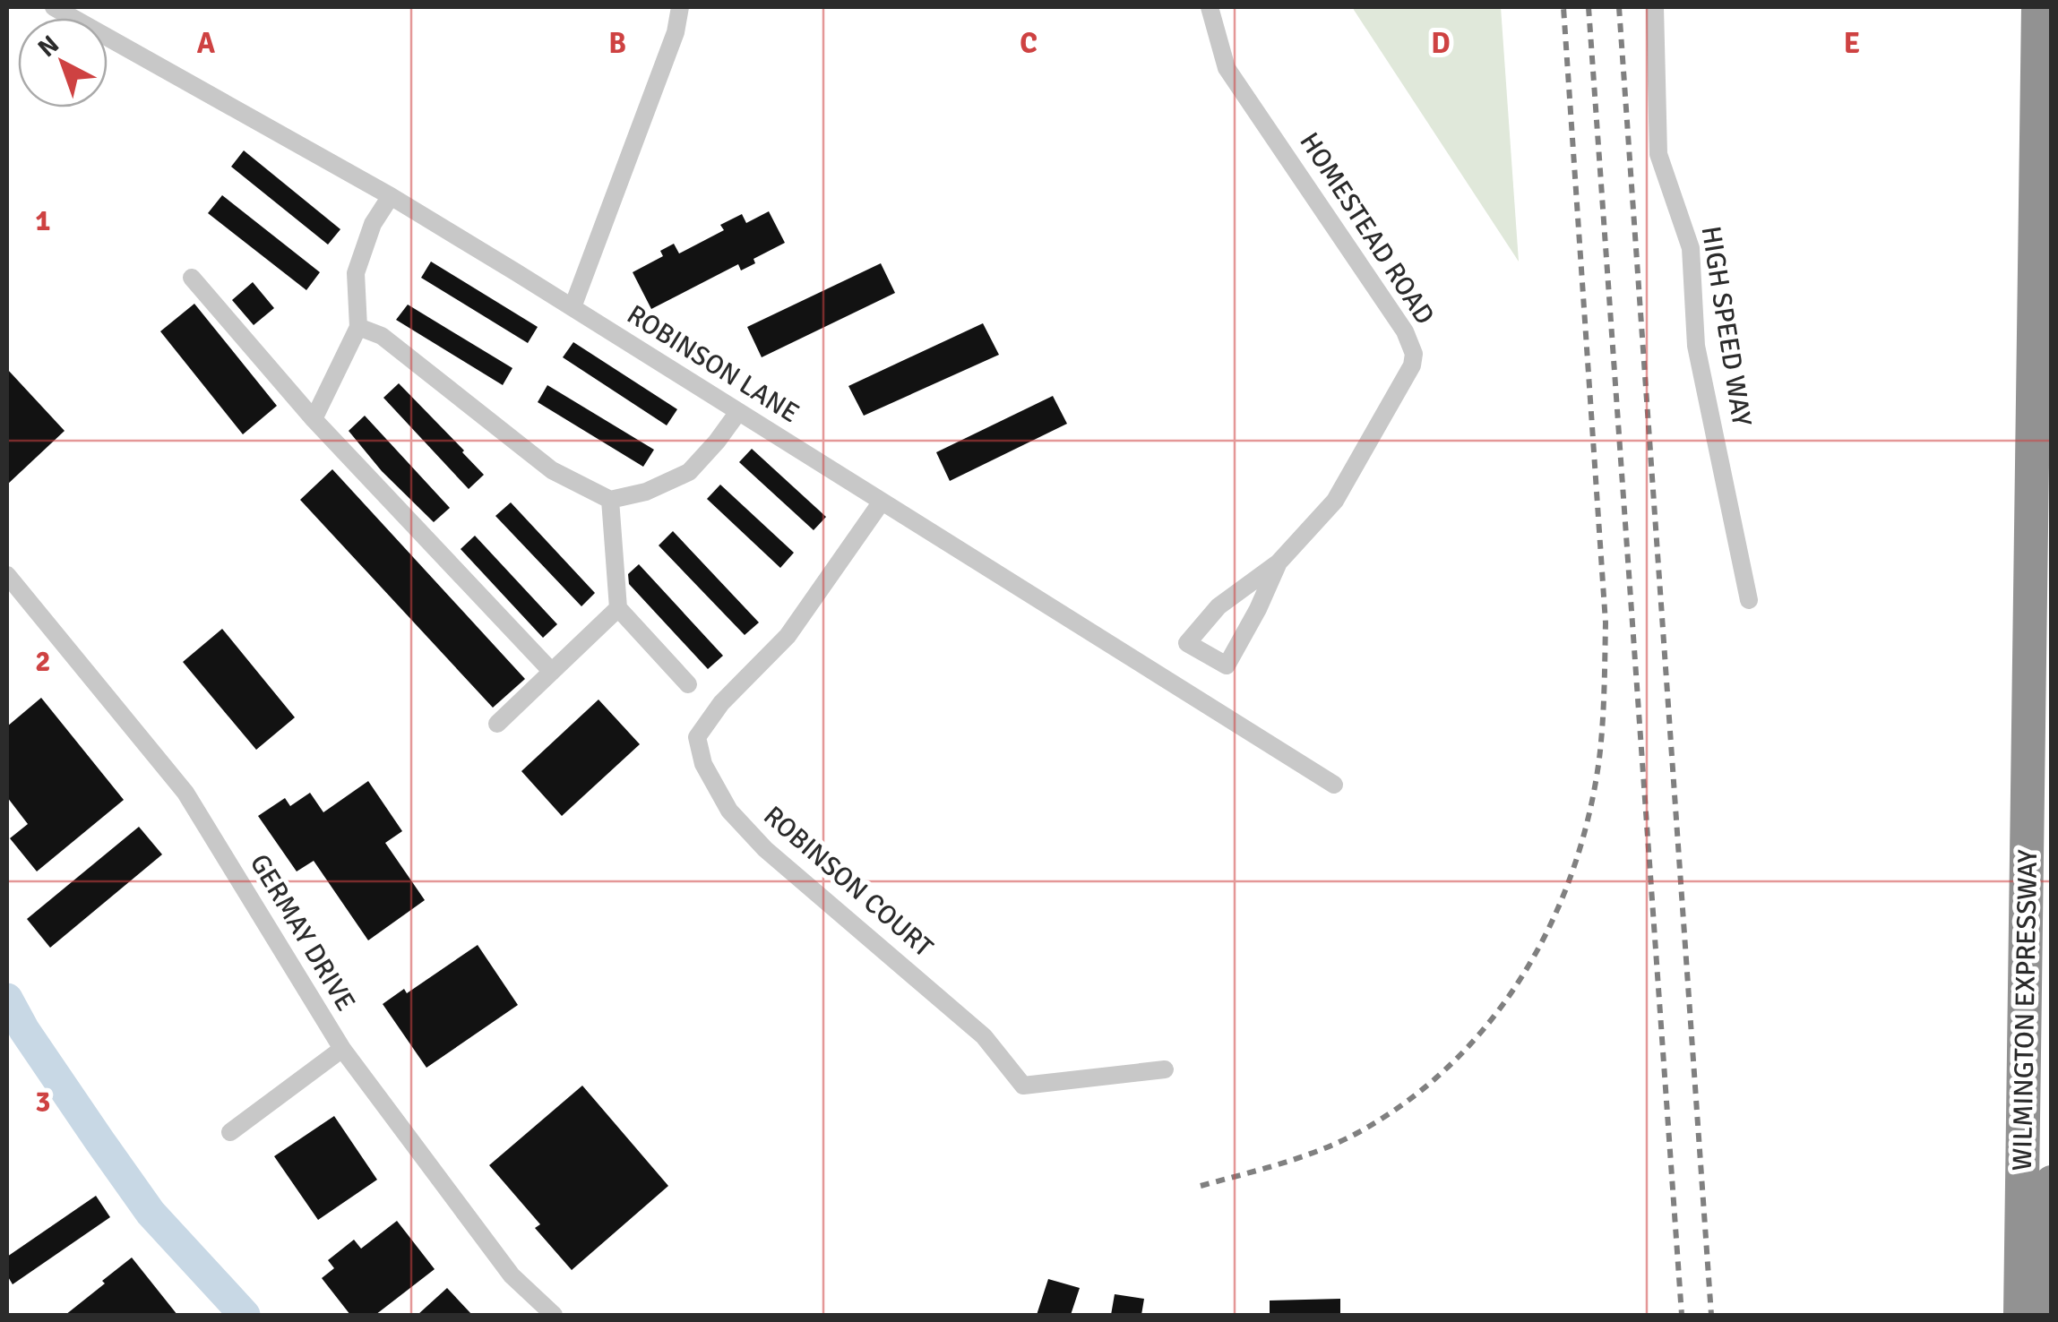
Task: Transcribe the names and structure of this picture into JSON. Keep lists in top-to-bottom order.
{
  "streets": {
    "highway": ["WILMINGTON EXPRESSWAY"],
    "street": [
      "HOMESTEAD ROAD",
      "HIGH SPEED WAY",
      "ROBINSON LANE",
      "ROBINSON COURT",
      "GERMAY DRIVE"
    ]
  },
  "crossings": [
    ["ROBINSON LANE", "ROBINSON COURT"]
  ],
  "north": "top left",
  "grid": {
    "columns": [
      "A",
      "B",
      "C",
      "D",
      "E"
    ],
    "rows": ["1", "2", "3"]
  }
}
